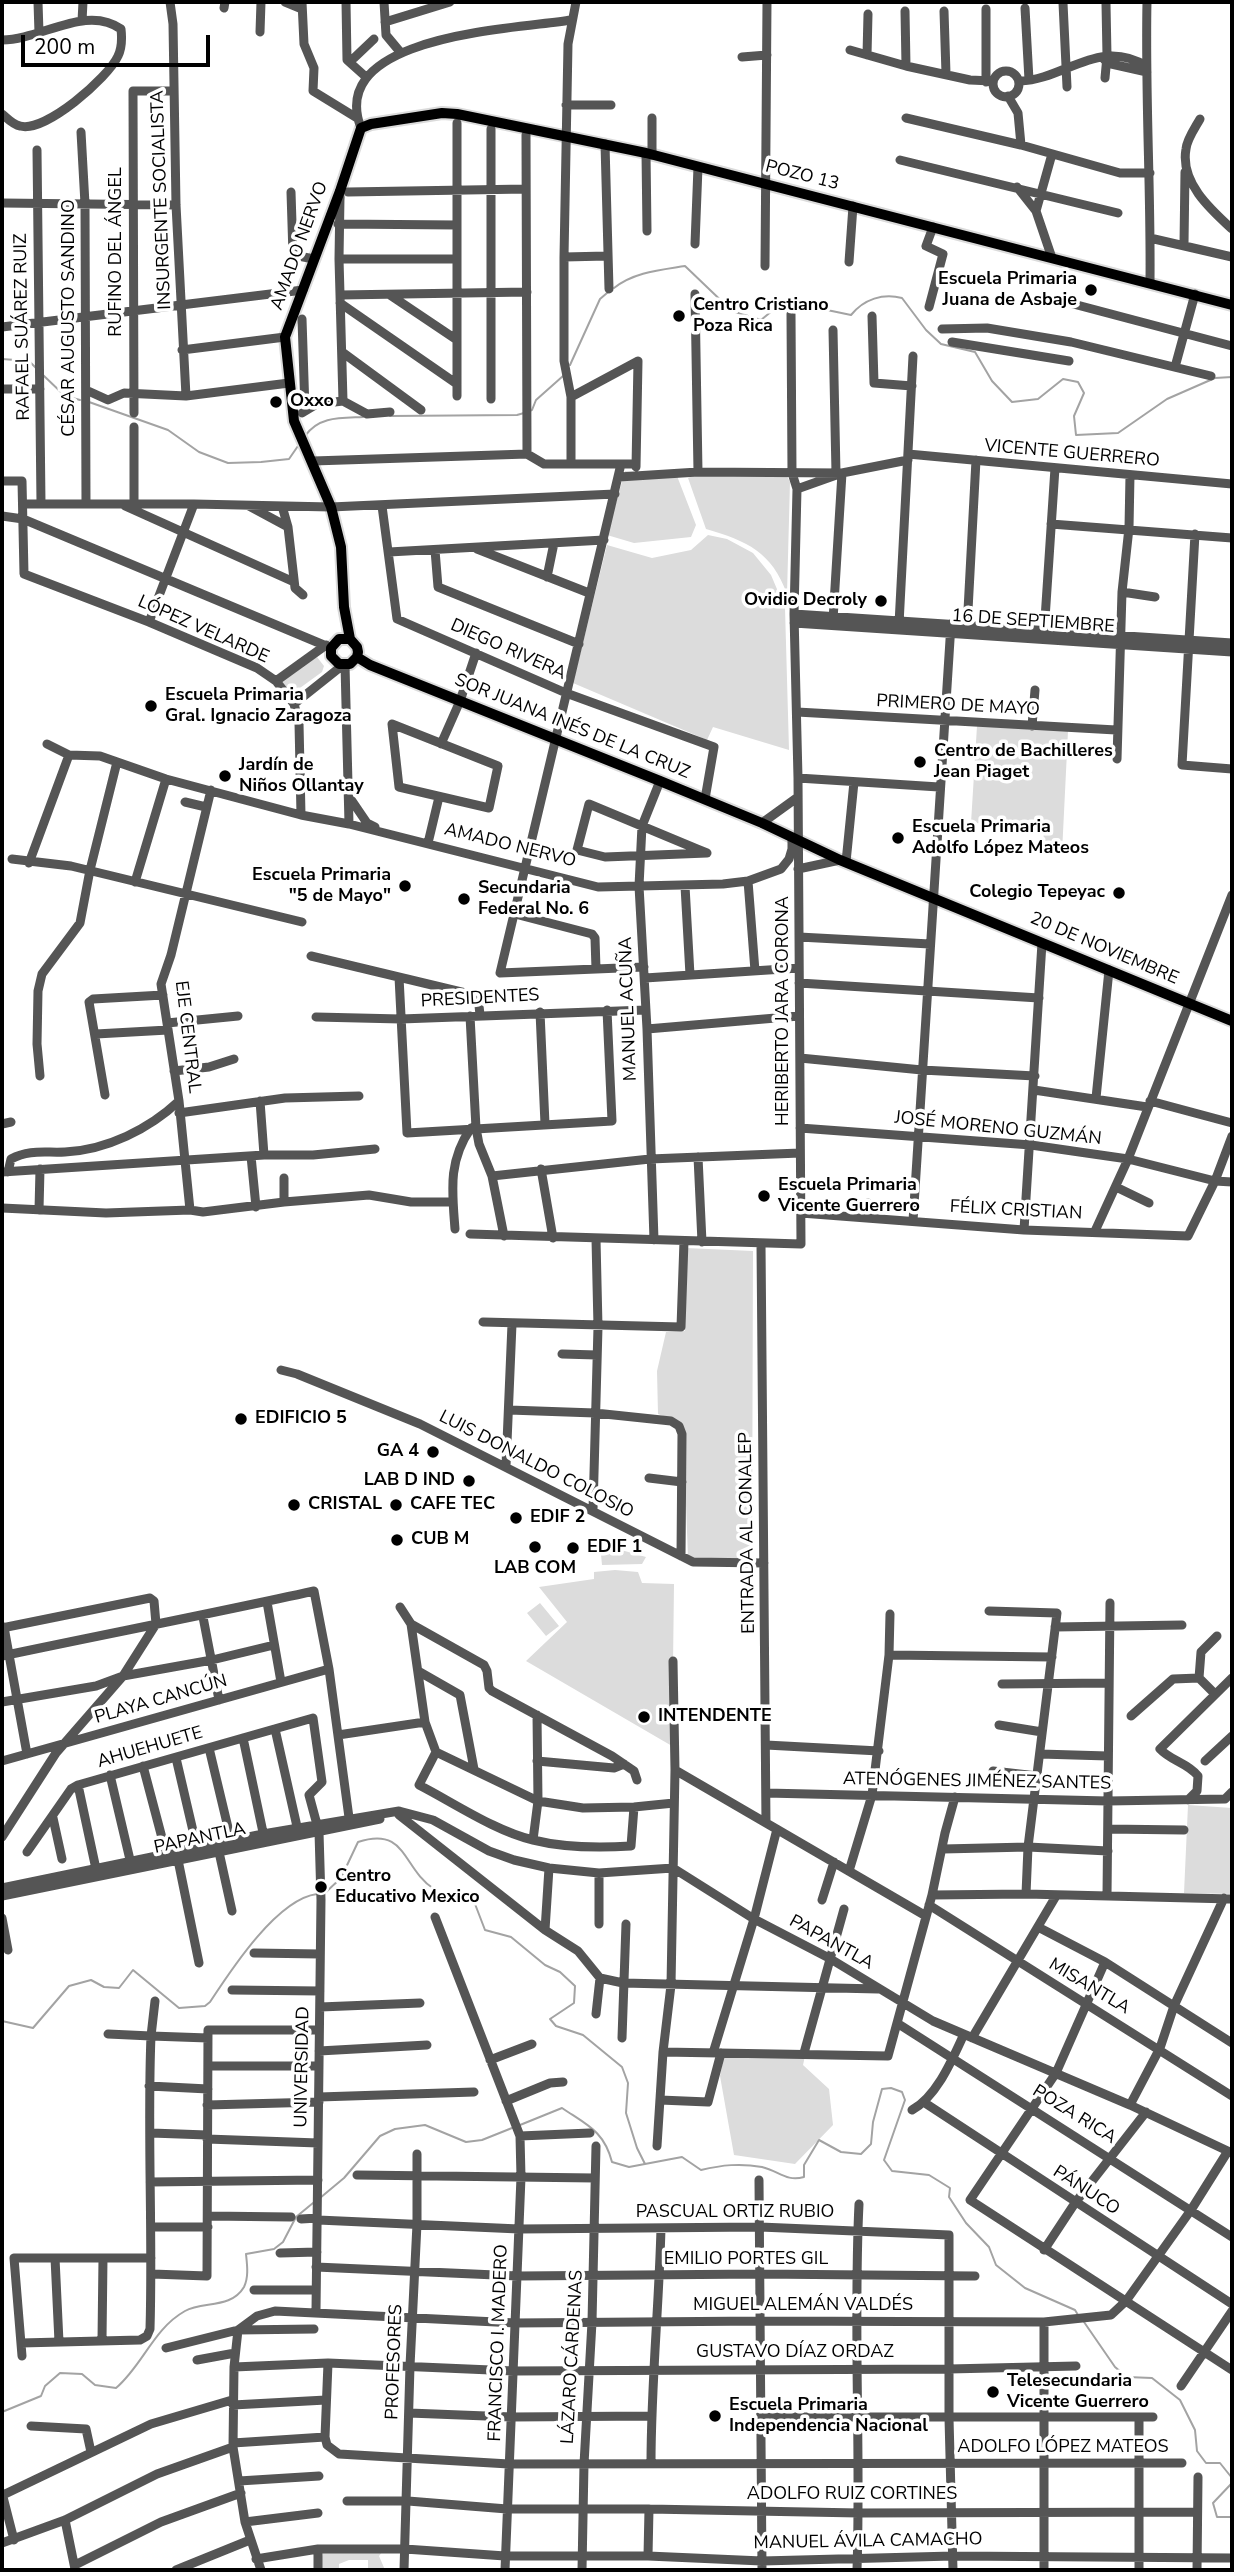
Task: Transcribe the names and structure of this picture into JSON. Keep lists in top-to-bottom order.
{
  "streets": {
    "main road": [
      "POZO 13",
      "AMADO NERVO",
      "SOR JUANA INÉS DE LA CRUZ",
      "20 DE NOVIEMBRE"
    ],
    "street": [
      "INSURGENTE SOCIALISTA",
      "RUFINO DEL ÁNGEL",
      "CÉSAR AUGUSTO SANDINO",
      "RAFAEL SUÁREZ RUIZ",
      "VICENTE GUERRERO",
      "16 DE SEPTIEMBRE",
      "LÓPEZ VELARDE",
      "DIEGO RIVERA",
      "PRIMERO DE MAYO",
      "PRESIDENTES",
      "MANUEL ACUÑA",
      "HERIBERTO JARA CORONA",
      "EJE CENTRAL",
      "JOSÉ MORENO GUZMÁN",
      "FÉLIX CRISTIAN",
      "LUIS DONALDO COLOSIO",
      "ENTRADA AL CONALEP",
      "PLAYA CANCÚN",
      "AHUEHUETE",
      "ATENÓGENES JIMÉNEZ SANTES",
      "PAPANTLA",
      "MISANTLA",
      "UNIVERSIDAD",
      "POZA RICA",
      "PÁNUCO",
      "PASCUAL ORTIZ RUBIO",
      "EMILIO PORTES GIL",
      "MIGUEL ALEMÁN VALDÉS",
      "FRANCISCO I. MADERO",
      "GUSTAVO DÍAZ ORDAZ",
      "LÁZARO CÁRDENAS",
      "PROFESORES",
      "ADOLFO LÓPEZ MATEOS",
      "ADOLFO RUIZ CORTINES",
      "MANUEL ÁVILA CAMACHO"
    ]
  },
  "crossings": [
    ["POZO 13", "AMADO NERVO"],
    ["INSURGENTE SOCIALISTA", "RUFINO DEL ÁNGEL"],
    ["AMADO NERVO", "LÓPEZ VELARDE"],
    ["AMADO NERVO", "SOR JUANA INÉS DE LA CRUZ"],
    ["AMADO NERVO", "20 DE NOVIEMBRE"],
    ["AMADO NERVO", "MANUEL ACUÑA"],
    ["AMADO NERVO", "HERIBERTO JARA CORONA"],
    ["AMADO NERVO", "EJE CENTRAL"],
    ["VICENTE GUERRERO", "HERIBERTO JARA CORONA"],
    ["16 DE SEPTIEMBRE", "HERIBERTO JARA CORONA"],
    ["DIEGO RIVERA", "SOR JUANA INÉS DE LA CRUZ"],
    ["PRIMERO DE MAYO", "HERIBERTO JARA CORONA"],
    ["SOR JUANA INÉS DE LA CRUZ", "20 DE NOVIEMBRE"],
    ["SOR JUANA INÉS DE LA CRUZ", "MANUEL ACUÑA"],
    ["SOR JUANA INÉS DE LA CRUZ", "HERIBERTO JARA CORONA"],
    ["20 DE NOVIEMBRE", "HERIBERTO JARA CORONA"],
    ["PRESIDENTES", "MANUEL ACUÑA"],
    ["HERIBERTO JARA CORONA", "JOSÉ MORENO GUZMÁN"],
    ["HERIBERTO JARA CORONA", "FÉLIX CRISTIAN"],
    ["HERIBERTO JARA CORONA", "ENTRADA AL CONALEP"],
    ["JOSÉ MORENO GUZMÁN", "FÉLIX CRISTIAN"],
    ["LUIS DONALDO COLOSIO", "ENTRADA AL CONALEP"],
    ["ENTRADA AL CONALEP", "ATENÓGENES JIMÉNEZ SANTES"],
    ["AHUEHUETE", "UNIVERSIDAD"],
    ["PAPANTLA", "UNIVERSIDAD"],
    ["UNIVERSIDAD", "PASCUAL ORTIZ RUBIO"],
    ["UNIVERSIDAD", "EMILIO PORTES GIL"],
    ["UNIVERSIDAD", "MIGUEL ALEMÁN VALDÉS"],
    ["PASCUAL ORTIZ RUBIO", "EMILIO PORTES GIL"],
    ["PASCUAL ORTIZ RUBIO", "FRANCISCO I. MADERO"],
    ["PASCUAL ORTIZ RUBIO", "LÁZARO CÁRDENAS"],
    ["PASCUAL ORTIZ RUBIO", "PROFESORES"],
    ["EMILIO PORTES GIL", "FRANCISCO I. MADERO"],
    ["EMILIO PORTES GIL", "LÁZARO CÁRDENAS"],
    ["EMILIO PORTES GIL", "PROFESORES"],
    ["MIGUEL ALEMÁN VALDÉS", "FRANCISCO I. MADERO"],
    ["MIGUEL ALEMÁN VALDÉS", "LÁZARO CÁRDENAS"],
    ["MIGUEL ALEMÁN VALDÉS", "PROFESORES"],
    ["FRANCISCO I. MADERO", "GUSTAVO DÍAZ ORDAZ"],
    ["FRANCISCO I. MADERO", "ADOLFO LÓPEZ MATEOS"],
    ["FRANCISCO I. MADERO", "ADOLFO RUIZ CORTINES"],
    ["FRANCISCO I. MADERO", "MANUEL ÁVILA CAMACHO"],
    ["GUSTAVO DÍAZ ORDAZ", "LÁZARO CÁRDENAS"],
    ["GUSTAVO DÍAZ ORDAZ", "PROFESORES"],
    ["LÁZARO CÁRDENAS", "ADOLFO LÓPEZ MATEOS"],
    ["LÁZARO CÁRDENAS", "ADOLFO RUIZ CORTINES"],
    ["LÁZARO CÁRDENAS", "MANUEL ÁVILA CAMACHO"],
    ["PROFESORES", "ADOLFO LÓPEZ MATEOS"],
    ["PROFESORES", "ADOLFO RUIZ CORTINES"],
    ["PROFESORES", "MANUEL ÁVILA CAMACHO"]
  ],
  "places": [
    "Escuela Primaria Juana de Asbaje",
    "Centro Cristiano Poza Rica",
    "Oxxo",
    "Ovidio Decroly",
    "Escuela Primaria Gral. Ignacio Zaragoza",
    "Centro de Bachilleres Jean Piaget",
    "Jardín de Niños Ollantay",
    "Escuela Primaria Adolfo López Mateos",
    "Escuela Primaria \"5 de Mayo\"",
    "Colegio Tepeyac",
    "Secundaria Federal No. 6",
    "Escuela Primaria Vicente Guerrero",
    "EDIFICIO 5",
    "GA 4",
    "LAB D IND",
    "CRISTAL",
    "CAFE TEC",
    "EDIF 2",
    "CUB M",
    "LAB COM",
    "EDIF 1",
    "INTENDENTE",
    "Centro Educativo Mexico",
    "Telesecundaria Vicente Guerrero",
    "Escuela Primaria Independencia Nacional"
  ],
  "scale_bar": "200 m"
}
